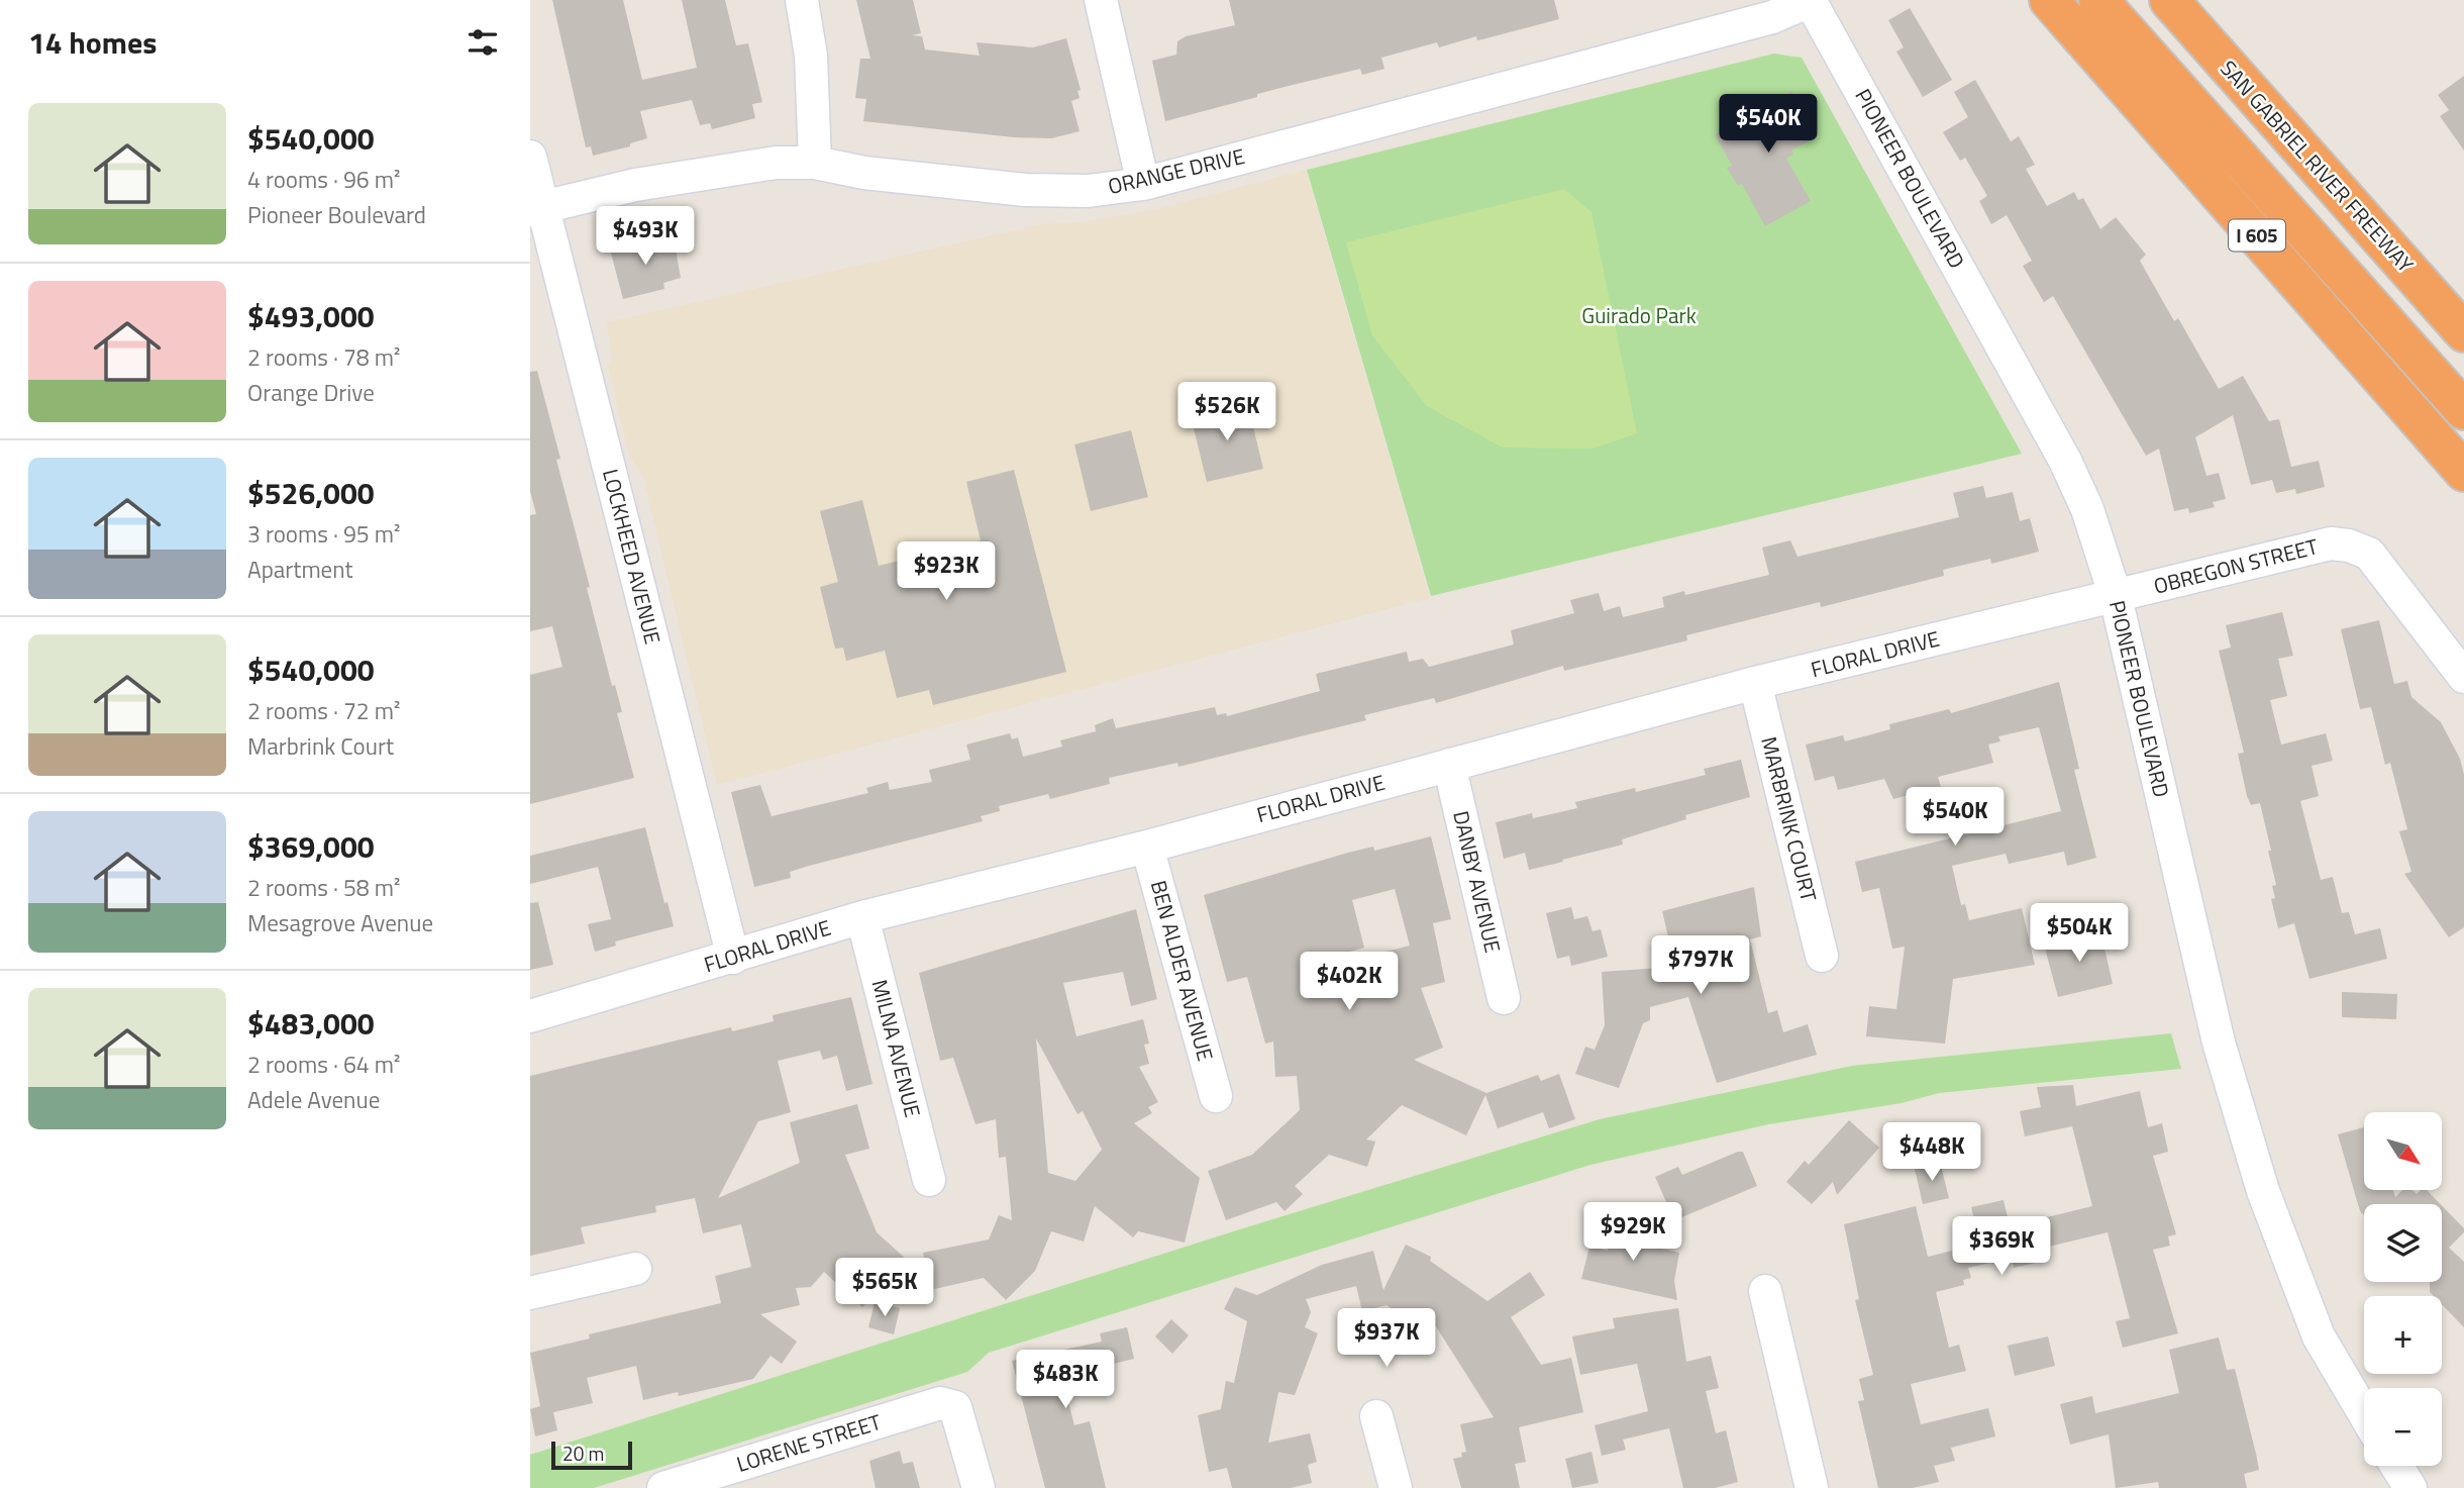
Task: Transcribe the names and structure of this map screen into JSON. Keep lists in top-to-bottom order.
{
  "streets": {
    "highway": ["SAN GABRIEL RIVER FREEWAY", "I 605"],
    "street": [
      "ORANGE DRIVE",
      "PIONEER BOULEVARD",
      "LOCKHEED AVENUE",
      "OBREGON STREET",
      "FLORAL DRIVE",
      "MARBRINK COURT",
      "DANBY AVENUE",
      "BEN ALDER AVENUE",
      "MILNA AVENUE",
      "LORENE STREET"
    ]
  },
  "crossings": [
    ["ORANGE DRIVE", "PIONEER BOULEVARD"],
    ["ORANGE DRIVE", "LOCKHEED AVENUE"],
    ["PIONEER BOULEVARD", "OBREGON STREET"],
    ["PIONEER BOULEVARD", "FLORAL DRIVE"],
    ["LOCKHEED AVENUE", "FLORAL DRIVE"],
    ["OBREGON STREET", "FLORAL DRIVE"],
    ["FLORAL DRIVE", "MARBRINK COURT"],
    ["FLORAL DRIVE", "DANBY AVENUE"],
    ["FLORAL DRIVE", "BEN ALDER AVENUE"],
    ["FLORAL DRIVE", "MILNA AVENUE"]
  ],
  "parks": ["Guirado Park"],
  "scale_bar": "20 m",
  "north": "bottom right",
  "page": {
    "heading": "14 homes",
    "list": [
      {
        "name": "$540,000",
        "note": "4 rooms · 96 m² · Pioneer Boulevard"
      },
      {
        "name": "$493,000",
        "note": "2 rooms · 78 m² · Orange Drive"
      },
      {
        "name": "$526,000",
        "note": "3 rooms · 95 m² · Apartment"
      },
      {
        "name": "$540,000",
        "note": "2 rooms · 72 m² · Marbrink Court"
      },
      {
        "name": "$369,000",
        "note": "2 rooms · 58 m² · Mesagrove Avenue"
      },
      {
        "name": "$483,000",
        "note": "2 rooms · 64 m² · Adele Avenue"
      }
    ],
    "price": [
      "$540K",
      "$493K",
      "$526K",
      "$923K",
      "$540K",
      "$504K",
      "$797K",
      "$402K",
      "$448K",
      "$929K",
      "$369K",
      "$565K",
      "$937K",
      "$483K"
    ],
    "map_buttons": ["+", "−"],
    "scale": "20 m"
  }
}
